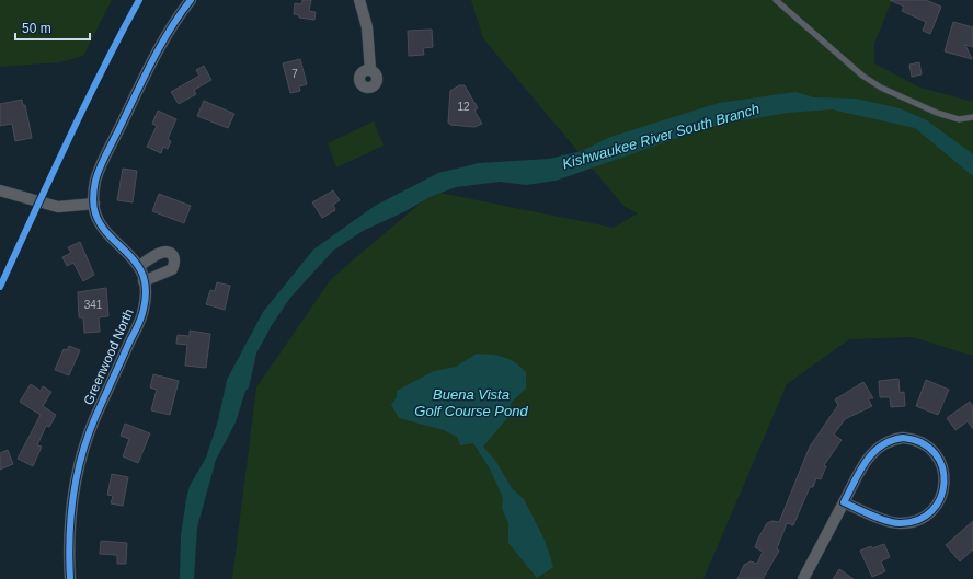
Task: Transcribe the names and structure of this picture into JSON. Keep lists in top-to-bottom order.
{
  "streets": {
    "street": ["Greenwood North"]
  },
  "water": ["Kishwaukee River South Branch", "Buena Vista Golf Course Pond"],
  "house_numbers": ["7", "12", "341"],
  "scale_bar": "50 m"
}
